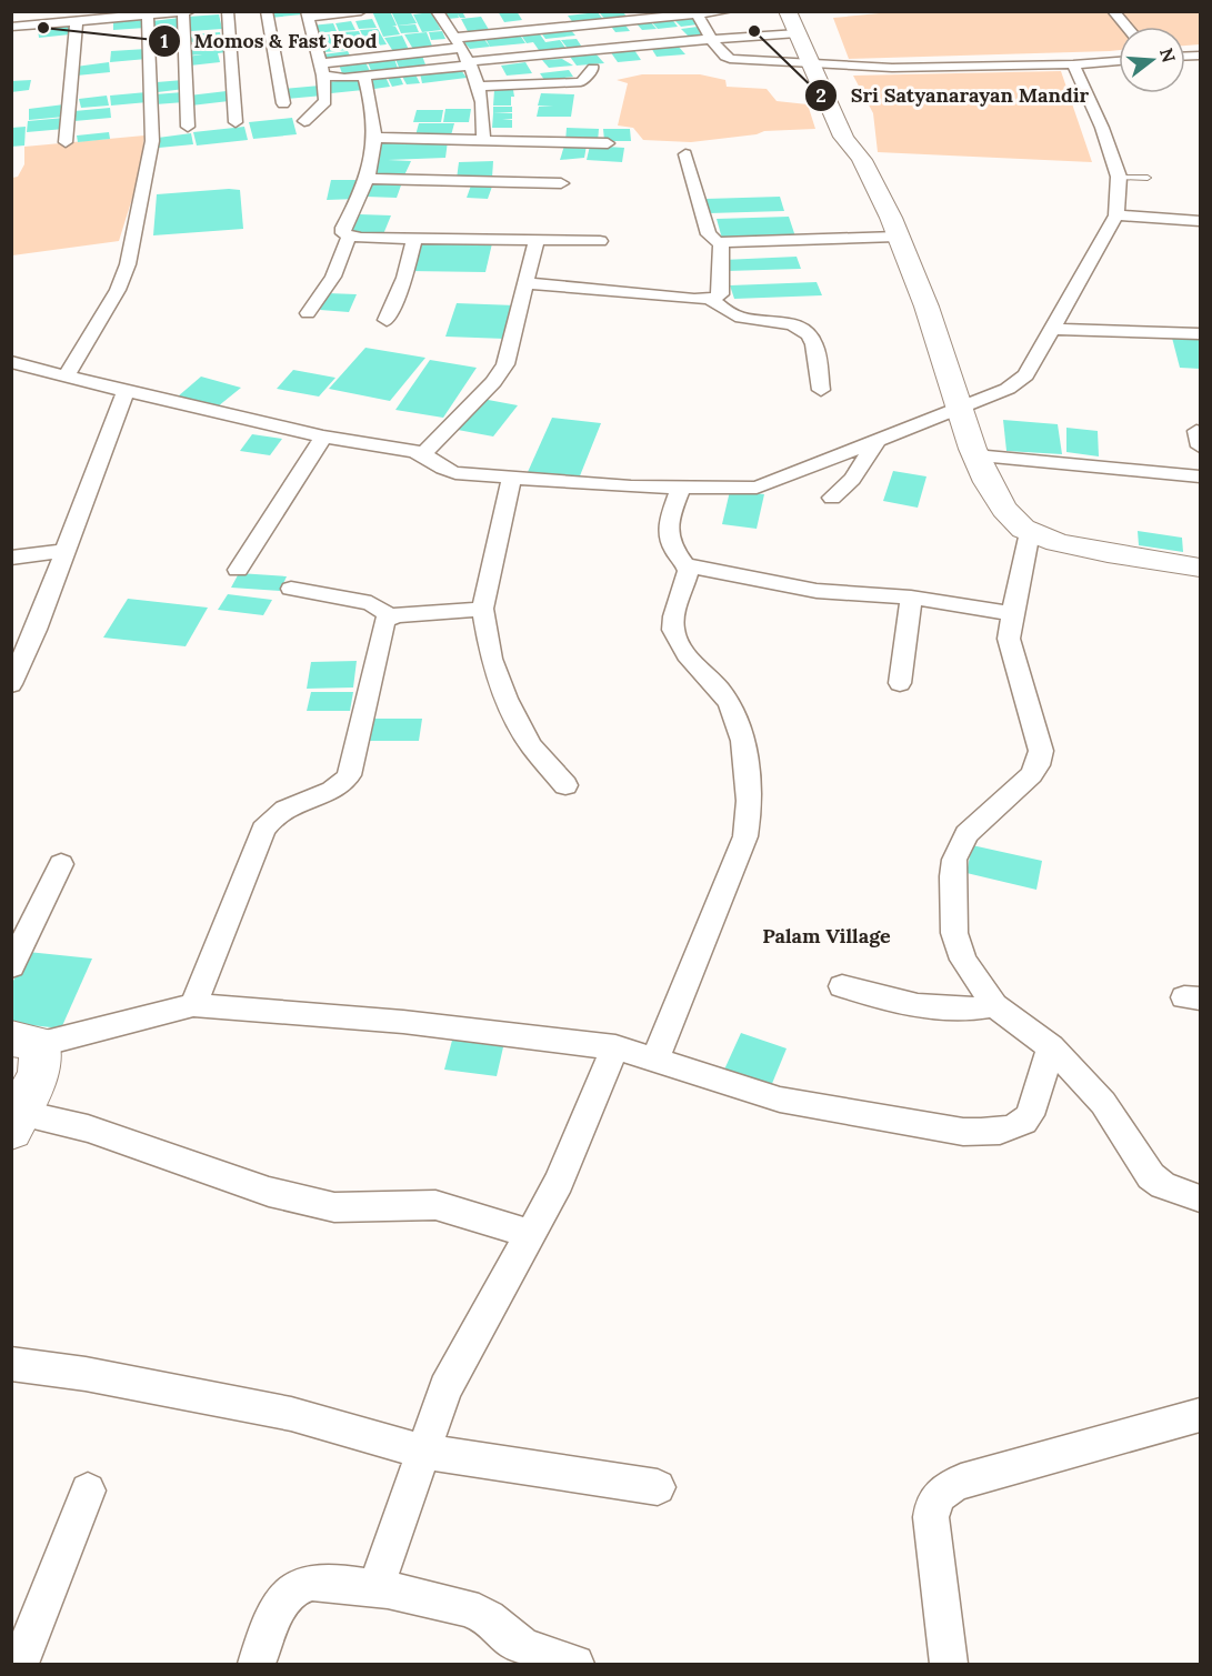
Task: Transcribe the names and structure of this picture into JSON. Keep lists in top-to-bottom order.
{
  "districts": ["Palam Village"],
  "places": ["Momos & Fast Food", "Sri Satyanarayan Mandir"],
  "north": "right"
}
